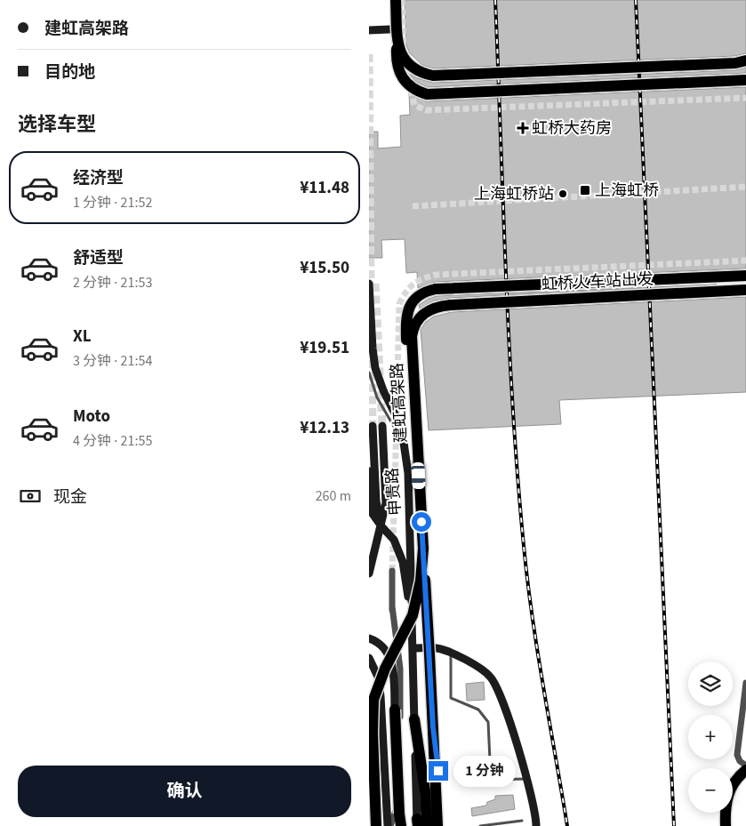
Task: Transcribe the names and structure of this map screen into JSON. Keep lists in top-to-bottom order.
{
  "streets": {
    "highway": ["虹桥火车站出发", "建虹高架路"],
    "main road": ["申贵路"]
  },
  "crossings": [
    ["虹桥火车站出发", "建虹高架路"]
  ],
  "places": {
    "health": ["虹桥大药房"],
    "transit": ["上海虹桥"],
    "other": ["上海虹桥站"]
  },
  "page": {
    "banner": ["建虹高架路", "目的地"],
    "heading": "选择车型",
    "list": [
      {
        "name": "经济型",
        "note": "1 分钟 · 21:52",
        "value": "¥11.48"
      },
      {
        "name": "舒适型",
        "note": "2 分钟 · 21:53",
        "value": "¥15.50"
      },
      {
        "name": "XL",
        "note": "3 分钟 · 21:54",
        "value": "¥19.51"
      },
      {
        "name": "Moto",
        "note": "4 分钟 · 21:55",
        "value": "¥12.13"
      }
    ],
    "pay": ["现金", "260 m"],
    "map_buttons": ["+", "−"],
    "bubble": "1 分钟",
    "buttons": "确认"
  }
}
